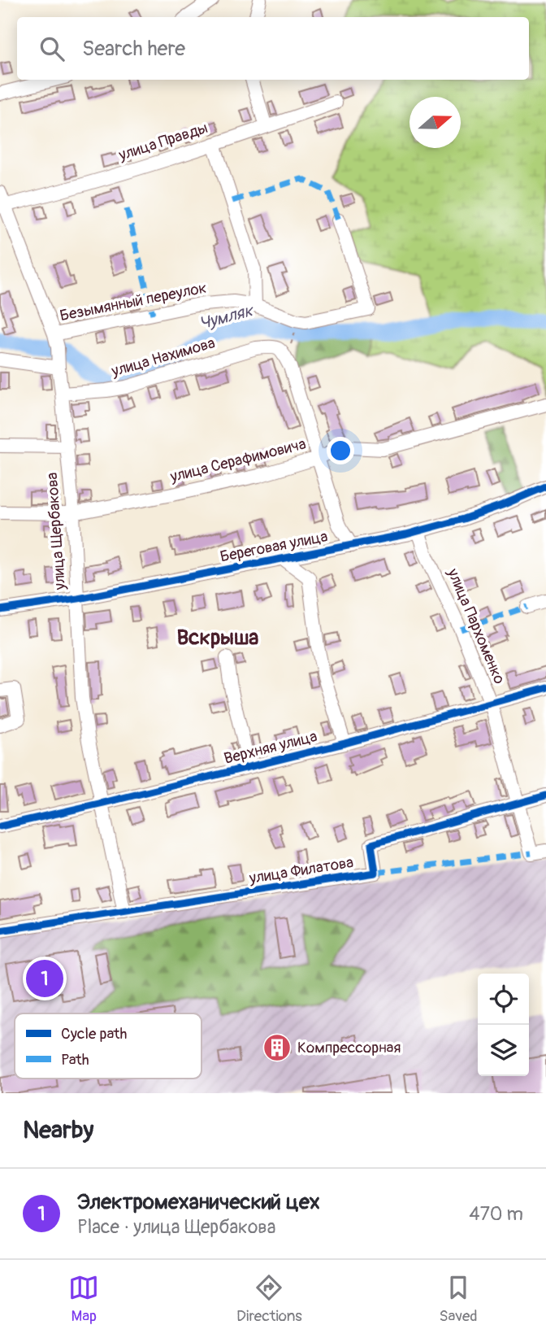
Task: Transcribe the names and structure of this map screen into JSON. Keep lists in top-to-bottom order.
{
  "streets": {
    "street": [
      "улица Правды",
      "Безымянный переулок",
      "улица Нахимова",
      "улица Серафимовича",
      "улица Щербакова",
      "Береговая улица",
      "улица Пархоменко",
      "Верхняя улица",
      "улица Филатова"
    ]
  },
  "crossings": [
    ["улица Нахимова", "улица Серафимовича"],
    ["улица Нахимова", "улица Щербакова"],
    ["улица Серафимовича", "улица Щербакова"],
    ["улица Щербакова", "Береговая улица"],
    ["улица Щербакова", "Верхняя улица"],
    ["улица Щербакова", "улица Филатова"],
    ["Береговая улица", "улица Пархоменко"],
    ["Береговая улица", "Верхняя улица"],
    ["улица Пархоменко", "Верхняя улица"],
    ["улица Пархоменко", "улица Филатова"]
  ],
  "districts": ["Вскрыша"],
  "water": ["Чумляк"],
  "places": {
    "building": ["Компрессорная"]
  },
  "legend": ["Cycle path", "Path"],
  "north": "right",
  "page": {
    "search": "Search here",
    "pins": "1",
    "heading": "Nearby",
    "list": [
      {
        "mark": "1",
        "name": "Электромеханический цех",
        "note": "Place · улица Щербакова",
        "value": "470 m"
      }
    ],
    "nav": ["Map", "Directions", "Saved"]
  }
}
